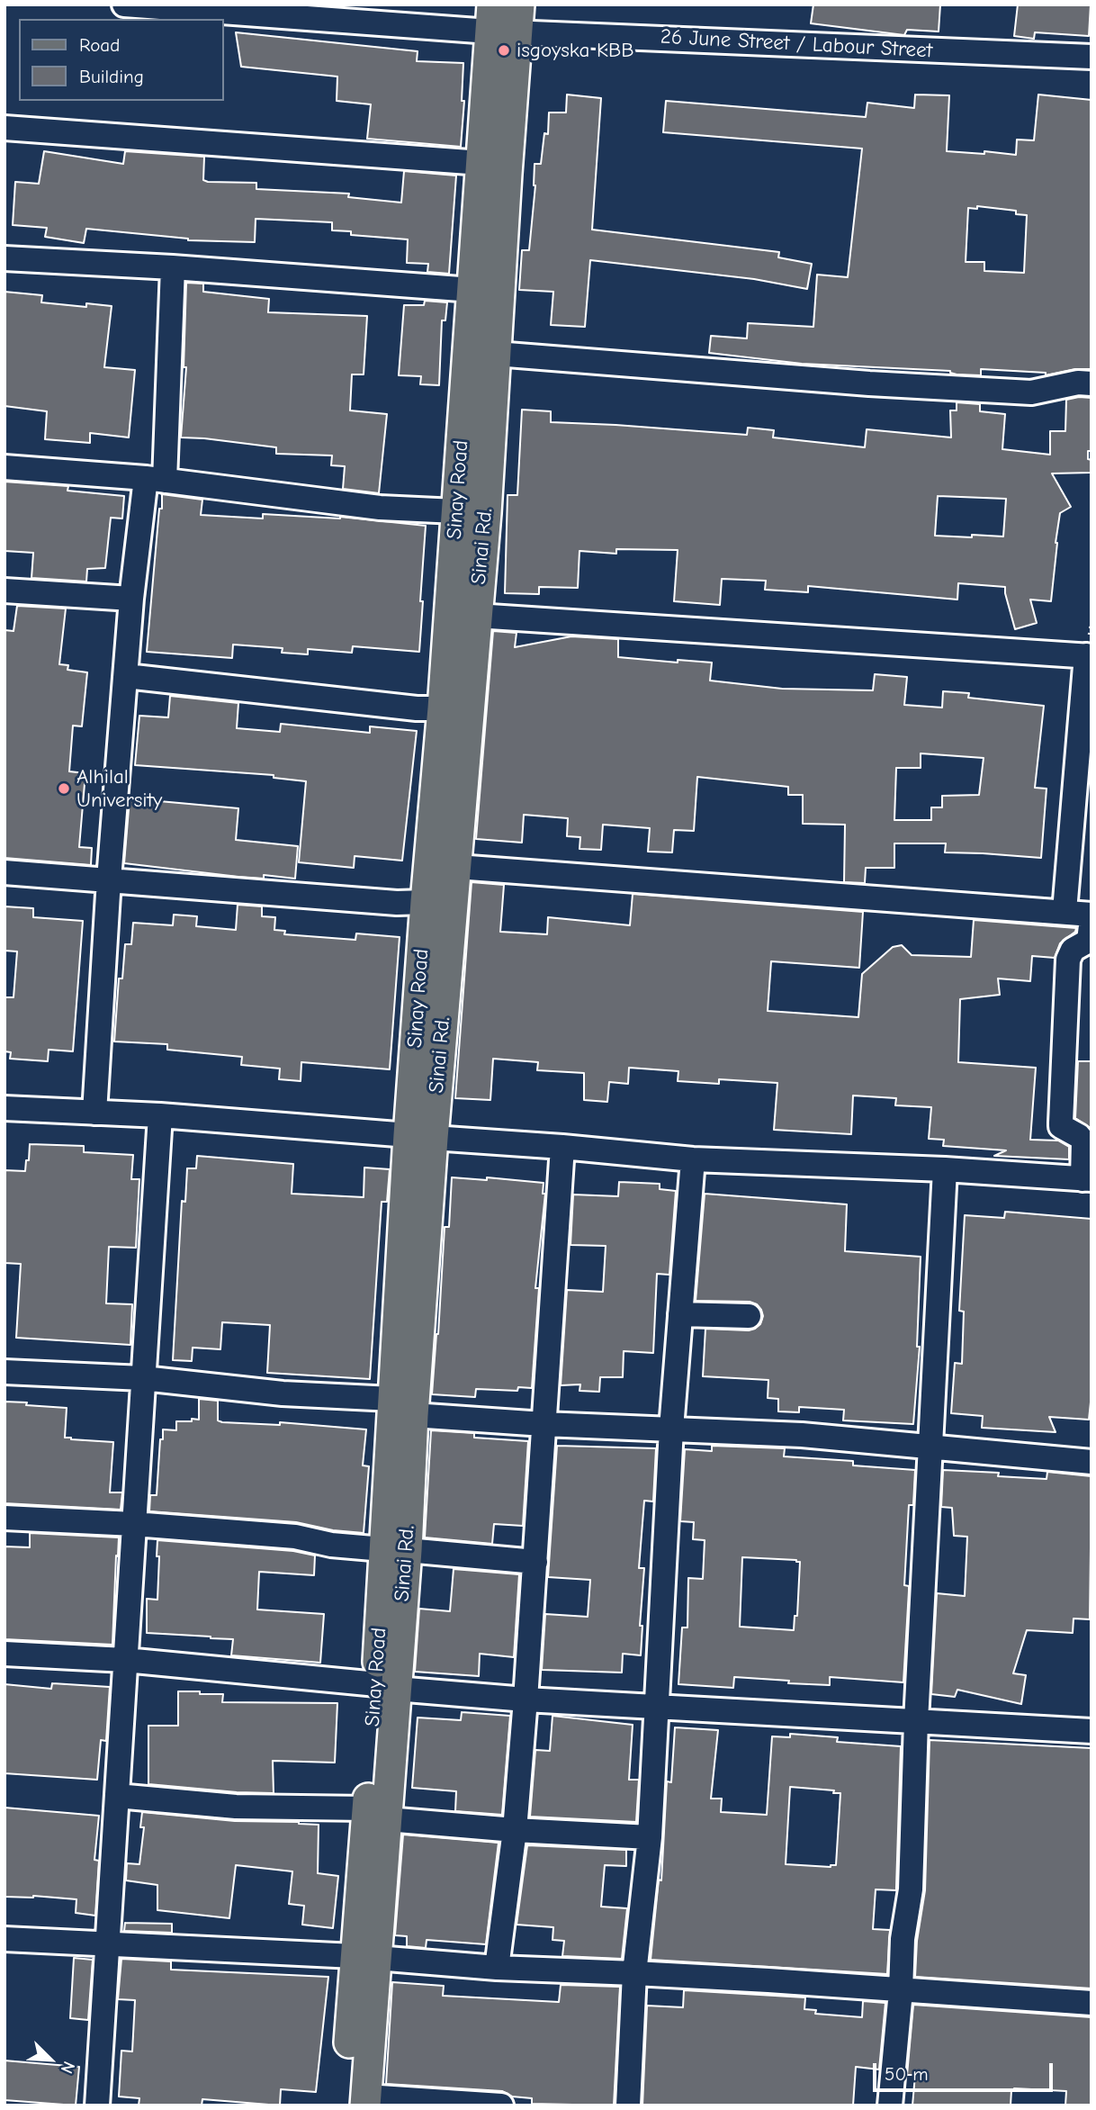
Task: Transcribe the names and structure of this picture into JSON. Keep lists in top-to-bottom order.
{
  "streets": {
    "main road": ["Sinay Road", "Sinai Rd."],
    "street": ["26 June Street / Labour Street"]
  },
  "crossings": [
    ["26 June Street / Labour Street", "Sinay Road"],
    ["26 June Street / Labour Street", "Sinai Rd."],
    ["Sinay Road", "Sinai Rd."]
  ],
  "places": ["isgoyska KBB", "Alhilal University"],
  "legend": ["Road", "Building"],
  "scale_bar": "50 m",
  "north": "bottom right"
}
